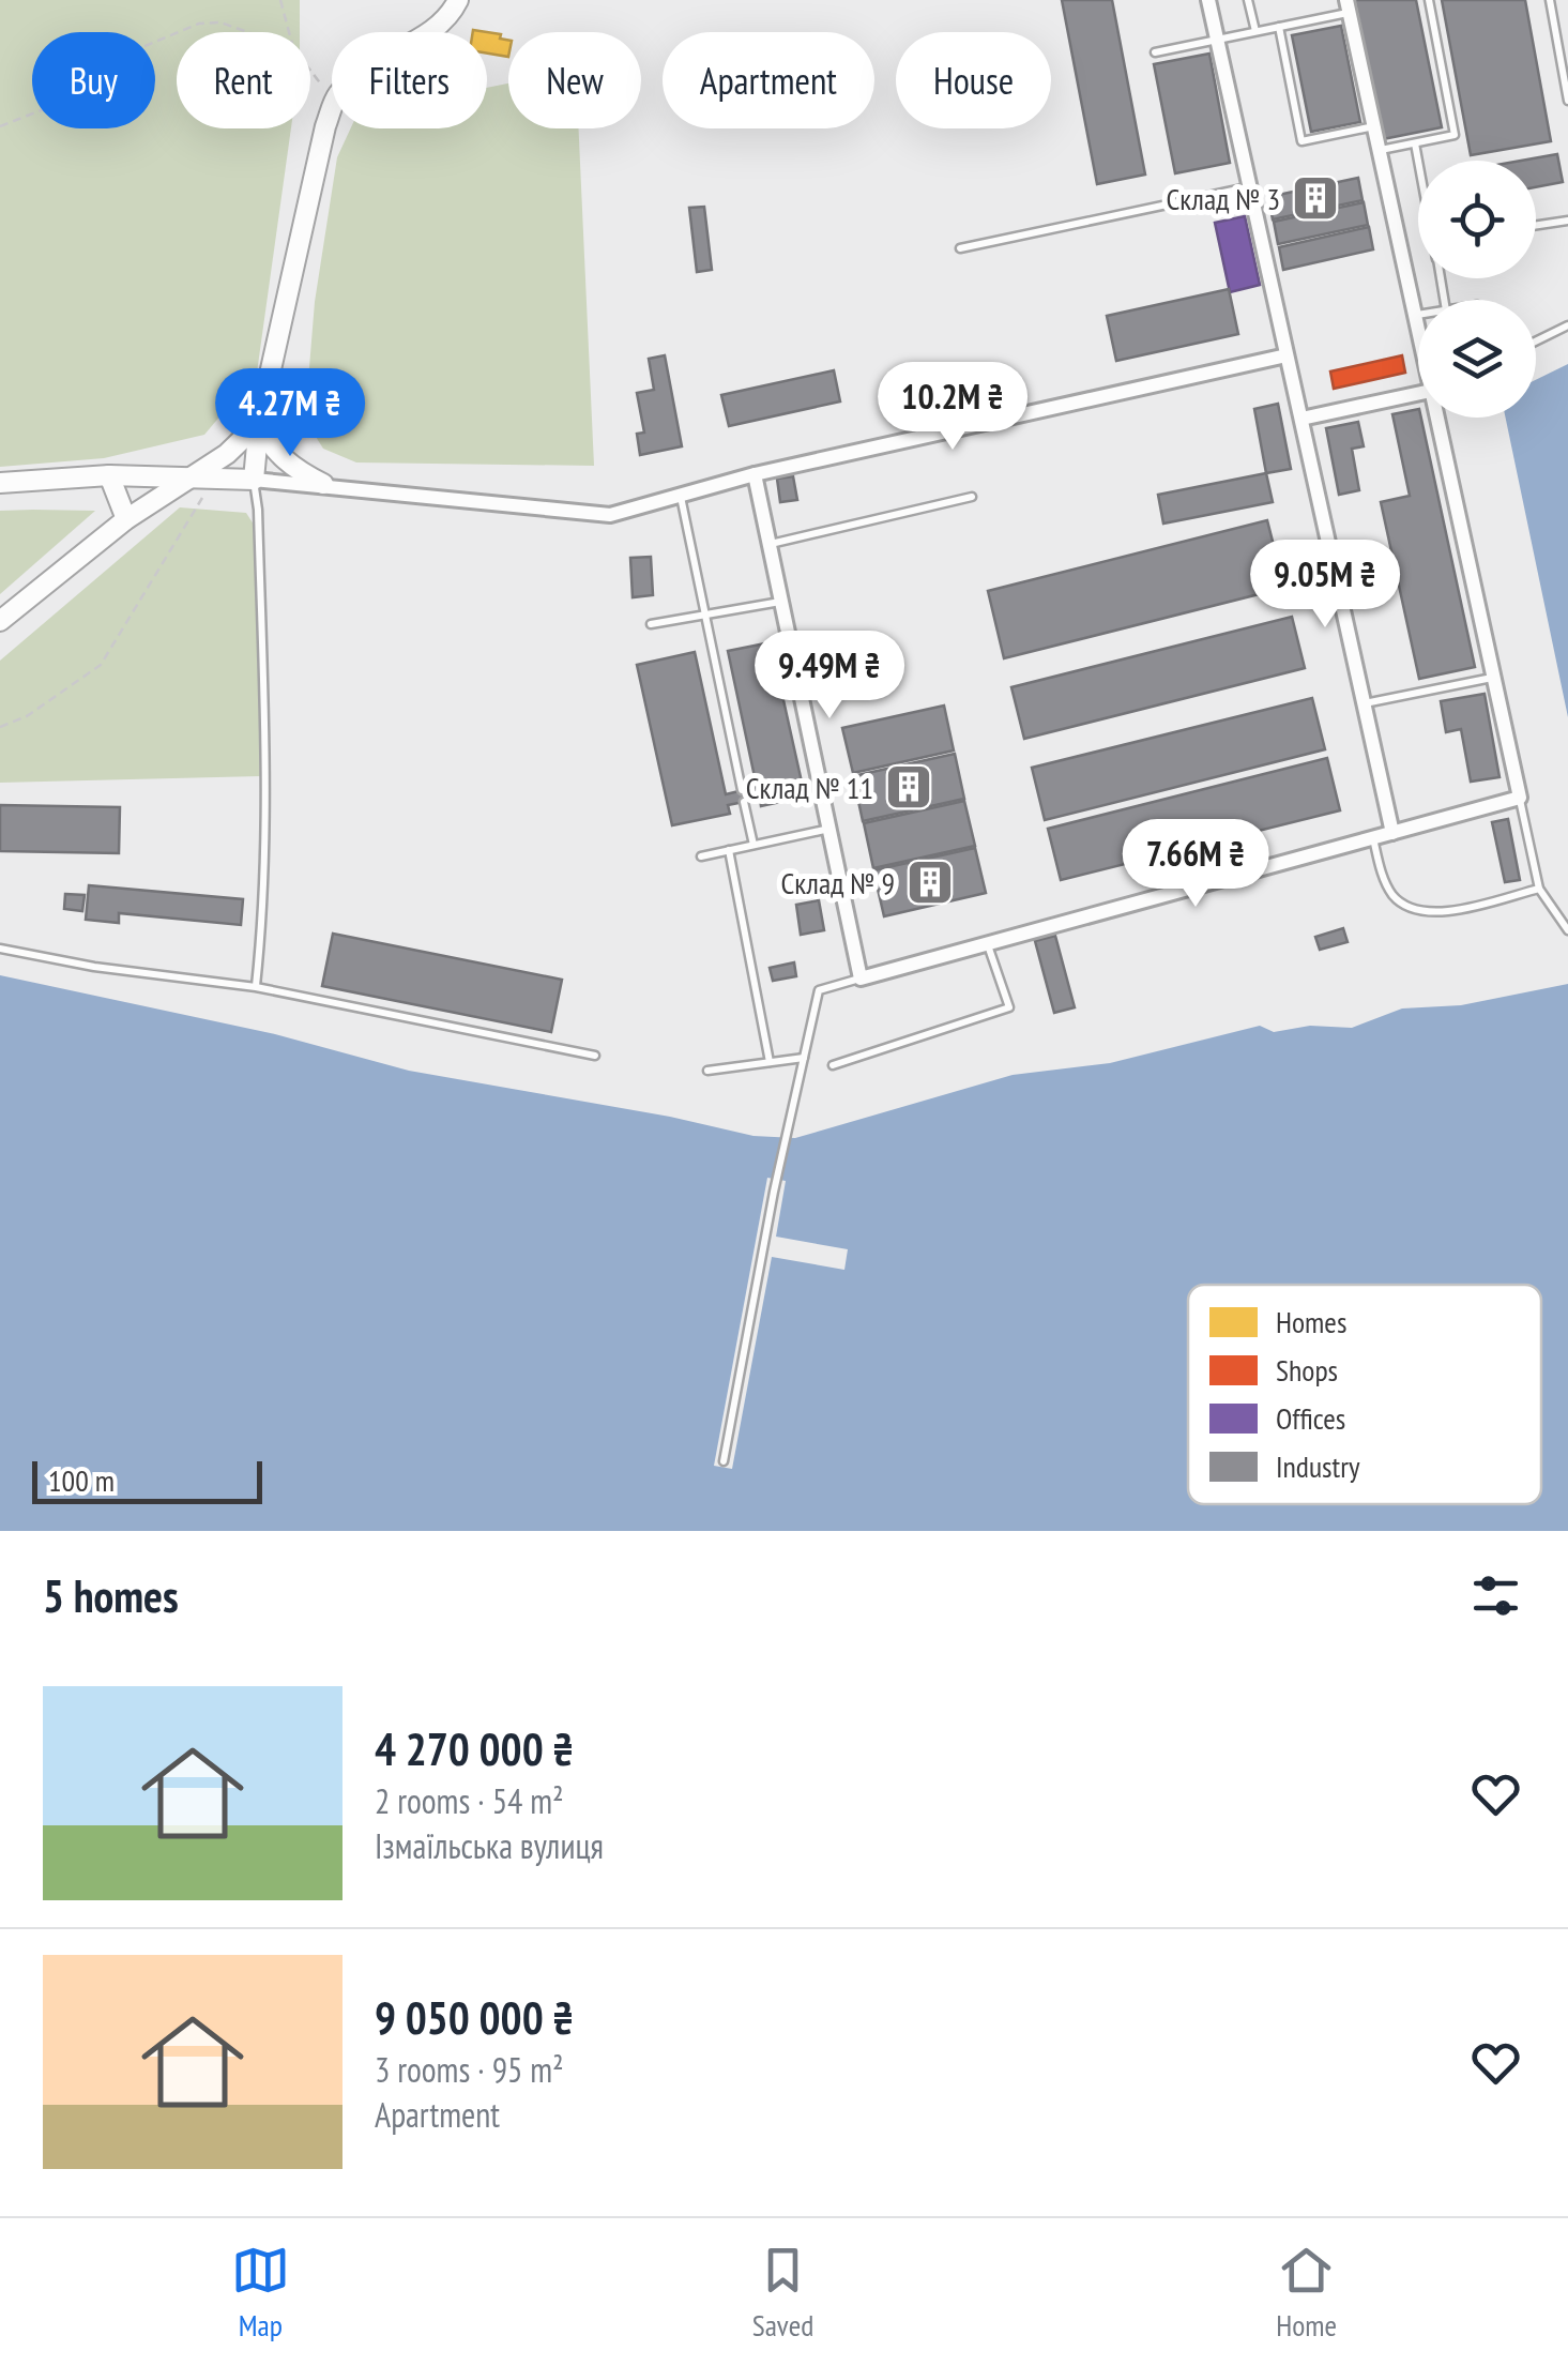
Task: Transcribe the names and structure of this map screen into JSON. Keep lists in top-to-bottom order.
{
  "places": {
    "building": ["Склад № 3", "Склад № 11", "Склад № 9"]
  },
  "legend": [
    "Homes",
    "Shops",
    "Offices",
    "Industry"
  ],
  "scale_bar": "100 m",
  "page": {
    "chip": [
      "Buy",
      "Rent",
      "Filters",
      "New",
      "Apartment",
      "House"
    ],
    "price": [
      "10.2M ₴",
      "4.27M ₴",
      "9.05M ₴",
      "9.49M ₴",
      "7.66M ₴"
    ],
    "scale": "100 m",
    "heading": "5 homes",
    "list": [
      {
        "name": "4 270 000 ₴",
        "note": "2 rooms · 54 m² · Ізмаїльська вулиця"
      },
      {
        "name": "9 050 000 ₴",
        "note": "3 rooms · 95 m² · Apartment"
      }
    ],
    "tabs": ["Map", "Saved", "Home"]
  }
}
